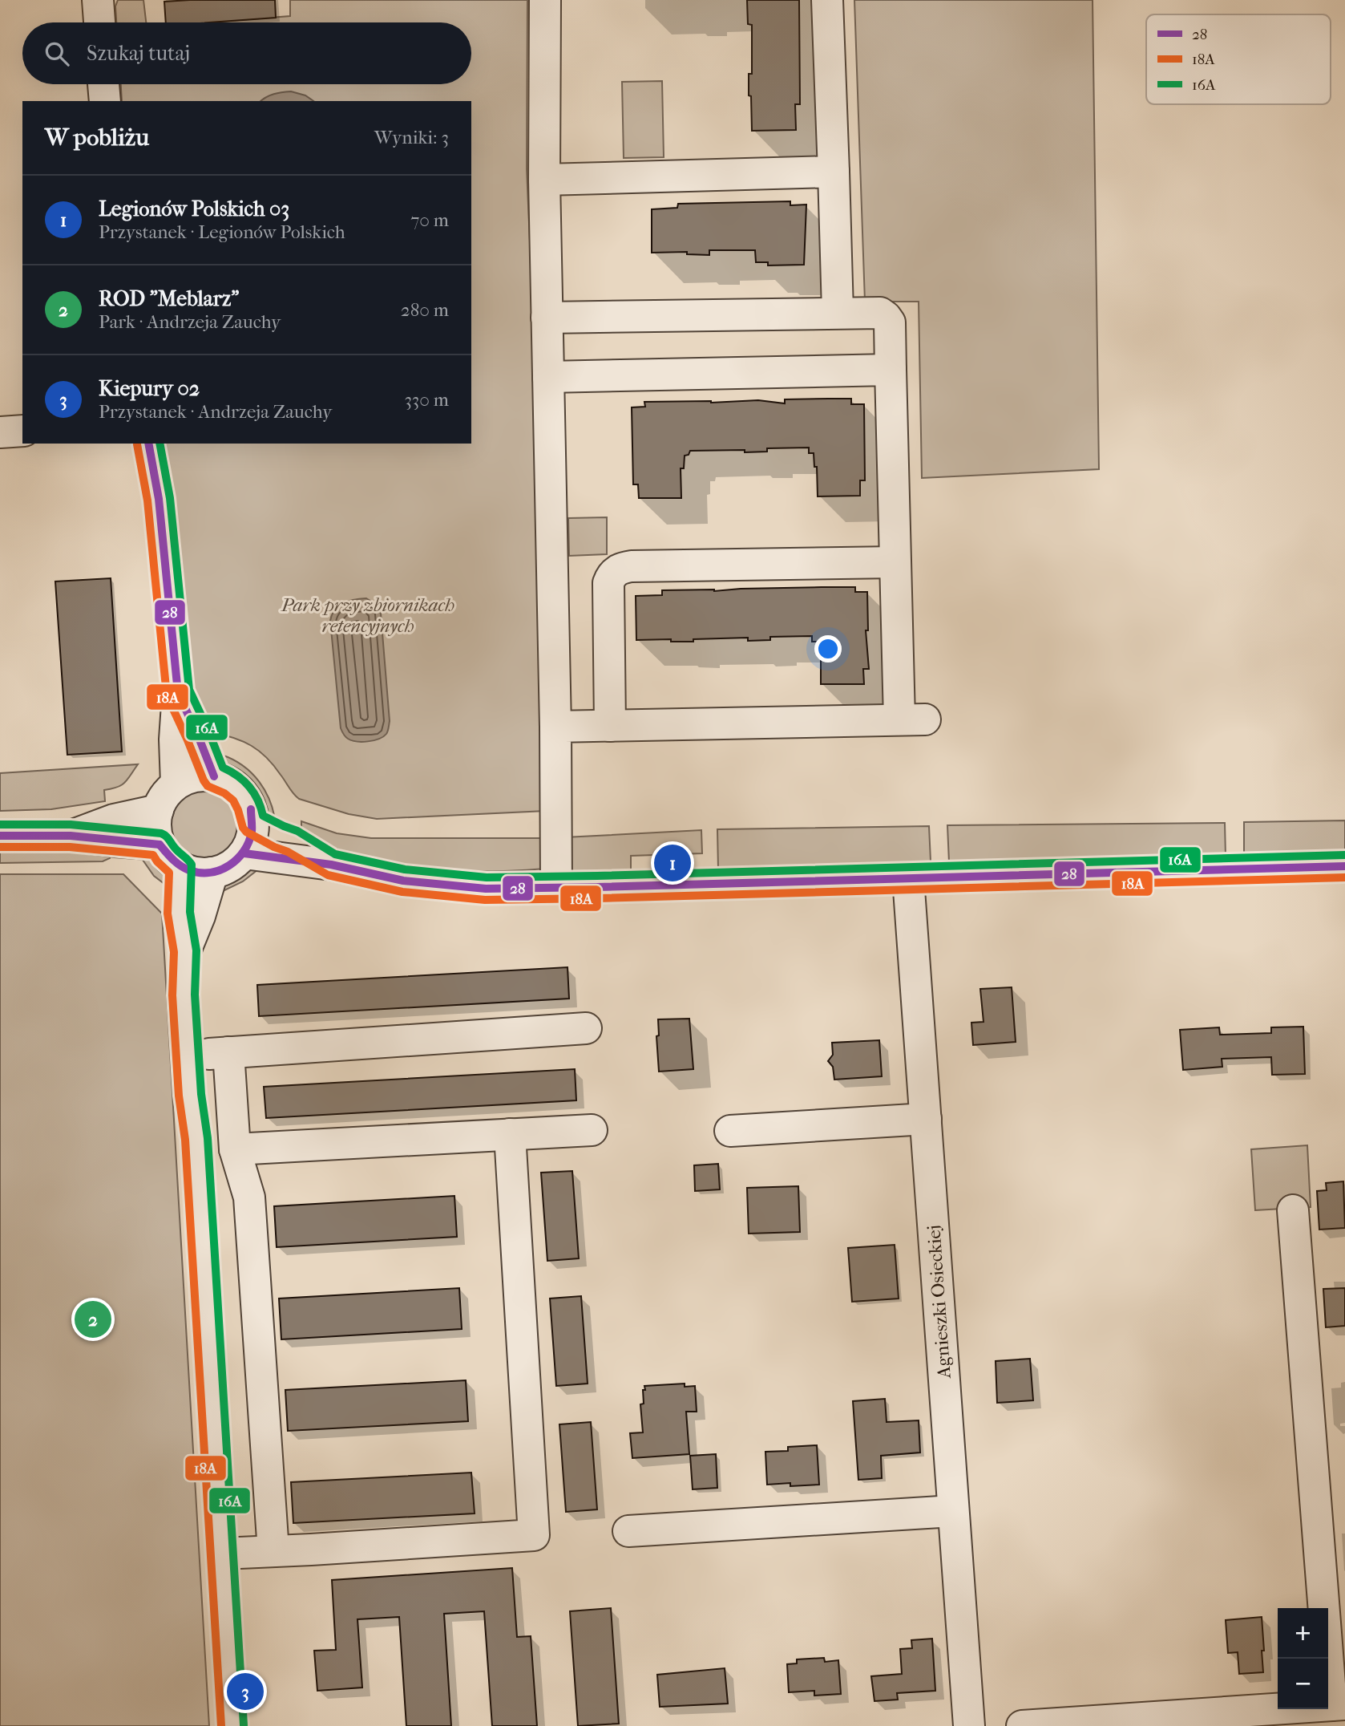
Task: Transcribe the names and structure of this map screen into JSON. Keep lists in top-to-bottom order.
{
  "streets": {
    "street": ["Agnieszki Osieckiej"]
  },
  "parks": ["Park przy zbiornikach retencyjnych"],
  "lines": ["transit line 28", "transit line 16A", "transit line 18A"],
  "legend": ["28", "18A", "16A"],
  "page": {
    "search": "Szukaj tutaj",
    "heading": ["W pobliżu", "Wyniki: 3"],
    "list": [
      {
        "mark": "1",
        "name": "Legionów Polskich 03",
        "note": "Przystanek · Legionów Polskich",
        "value": "70 m"
      },
      {
        "mark": "2",
        "name": "ROD \"Meblarz\"",
        "note": "Park · Andrzeja Zauchy",
        "value": "280 m"
      },
      {
        "mark": "3",
        "name": "Kiepury 02",
        "note": "Przystanek · Andrzeja Zauchy",
        "value": "330 m"
      }
    ],
    "pins": ["1", "2", "3"],
    "map_buttons": ["+", "−"]
  }
}
